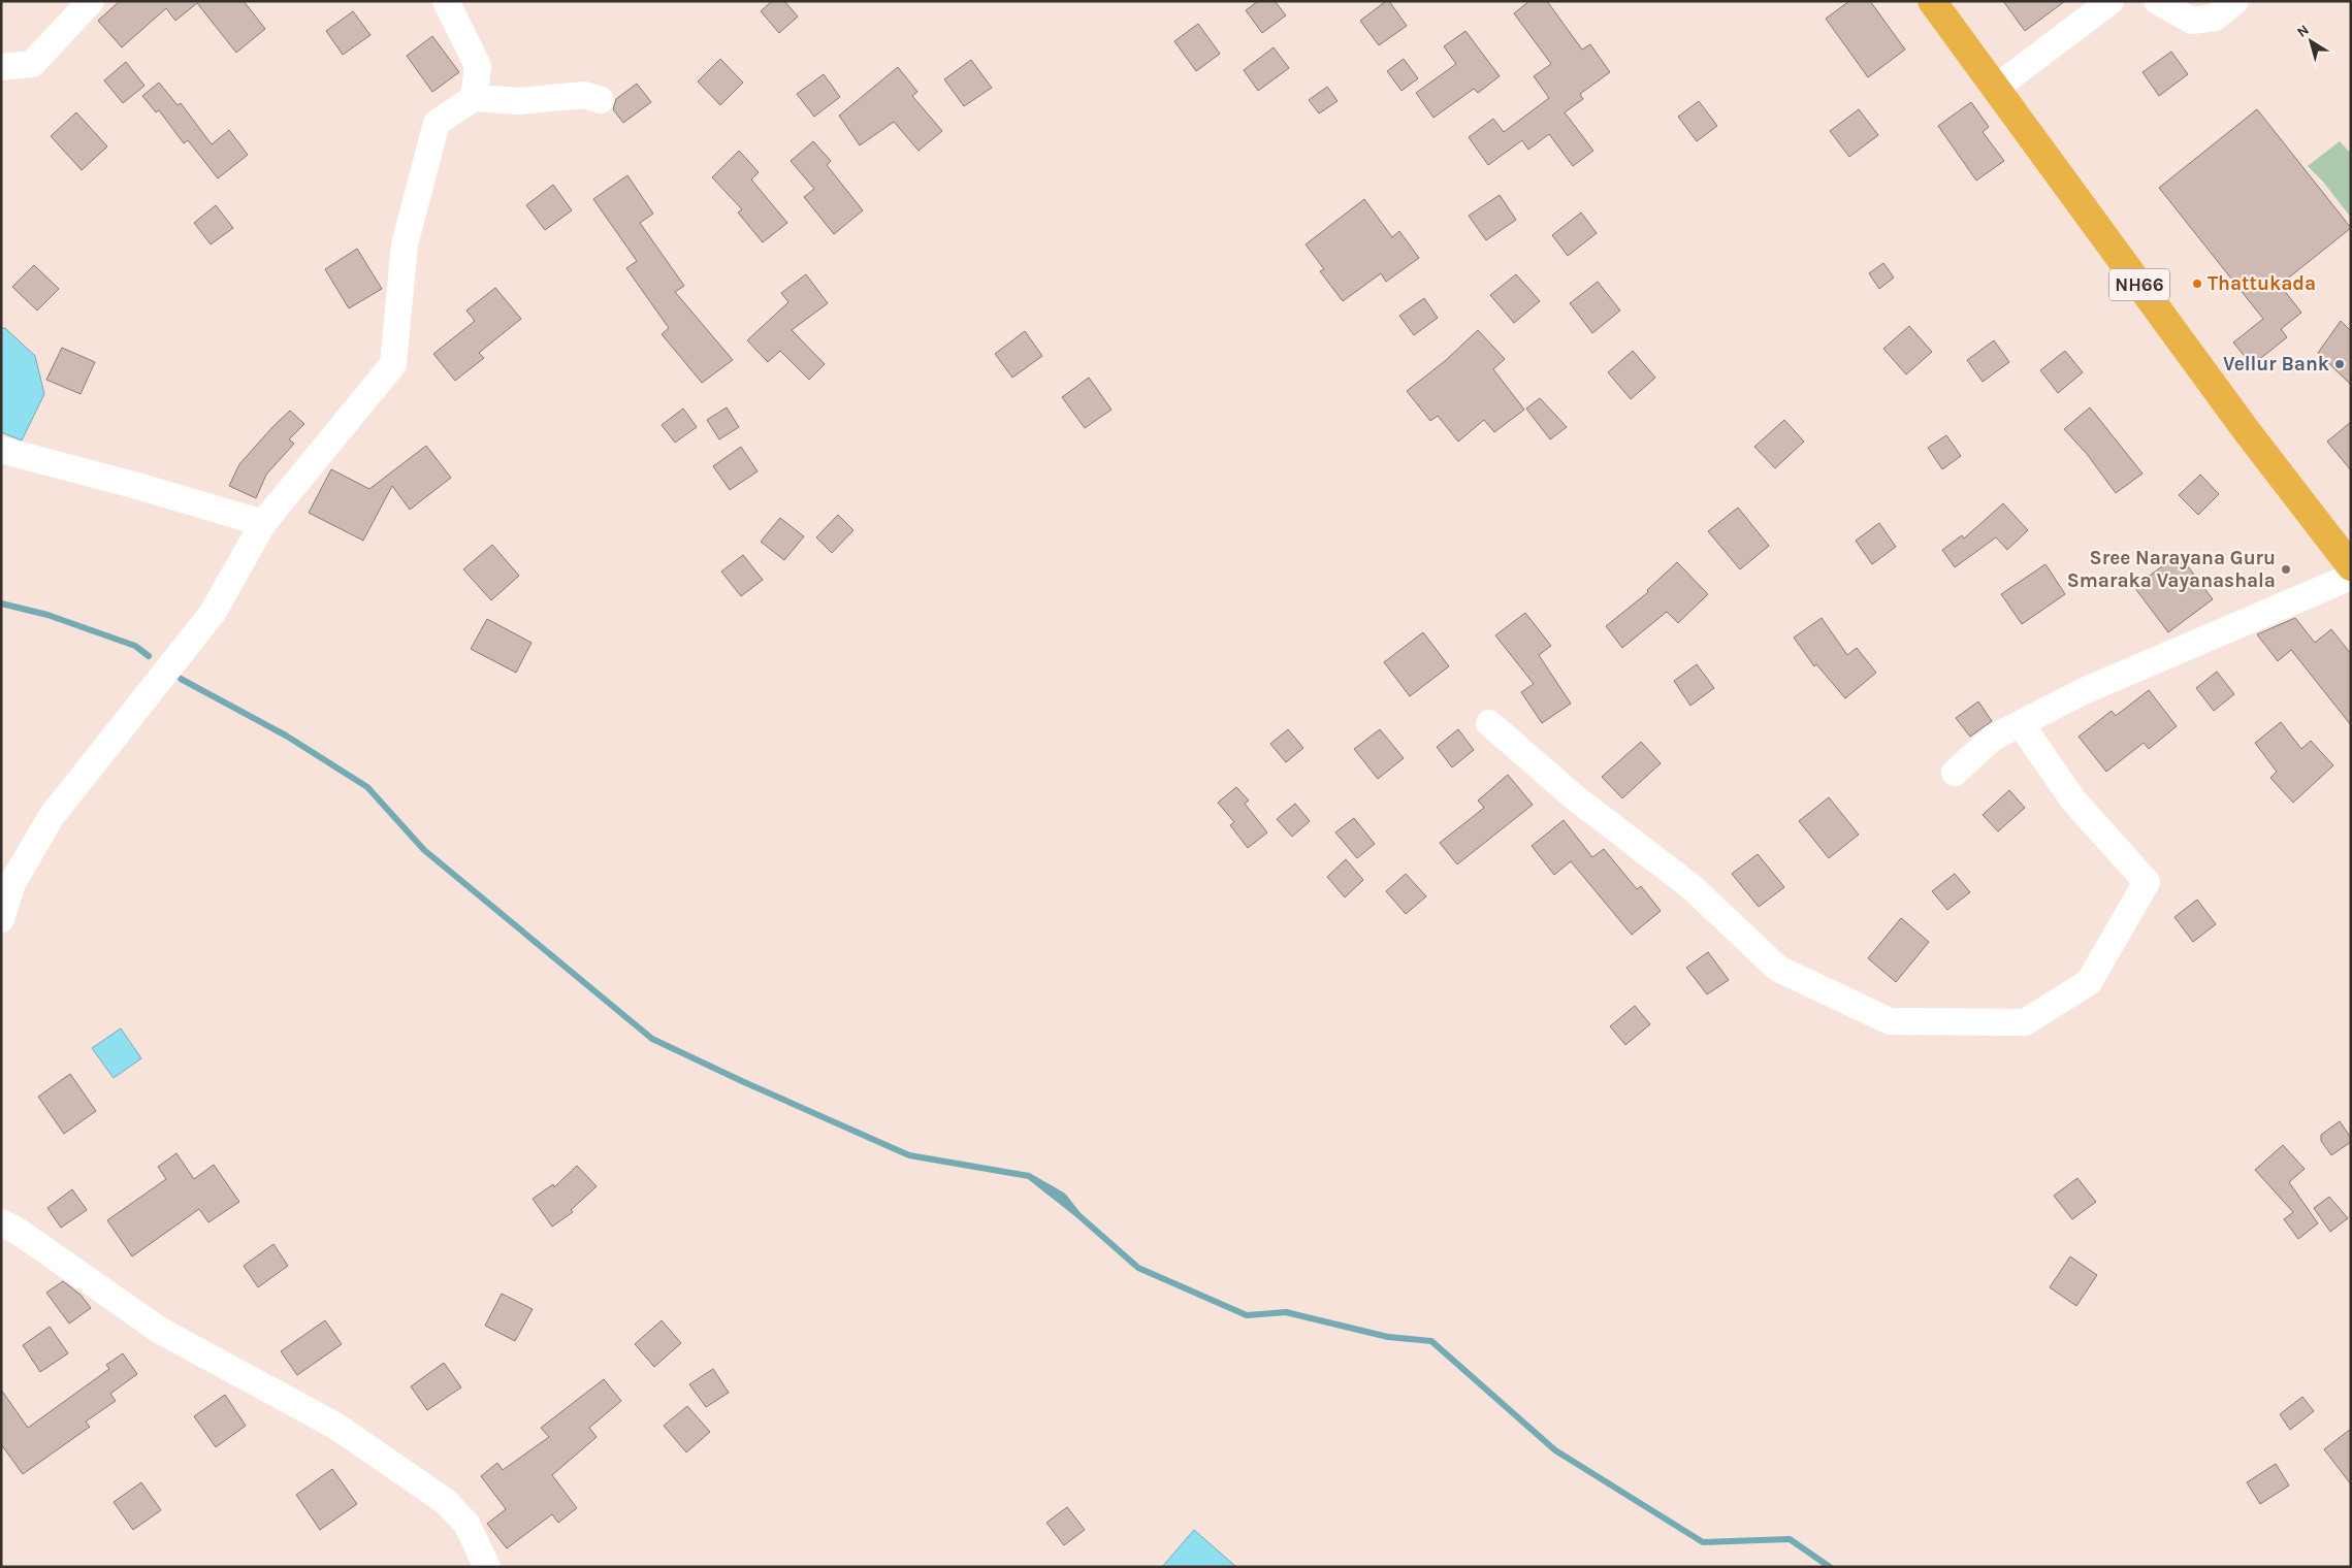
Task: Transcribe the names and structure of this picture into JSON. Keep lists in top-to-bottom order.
{
  "streets": {
    "highway": ["NH66"]
  },
  "places": ["Thattukada", "Vellur Bank", "Sree Narayana Guru Smaraka Vayanashala"],
  "north": "top left"
}
